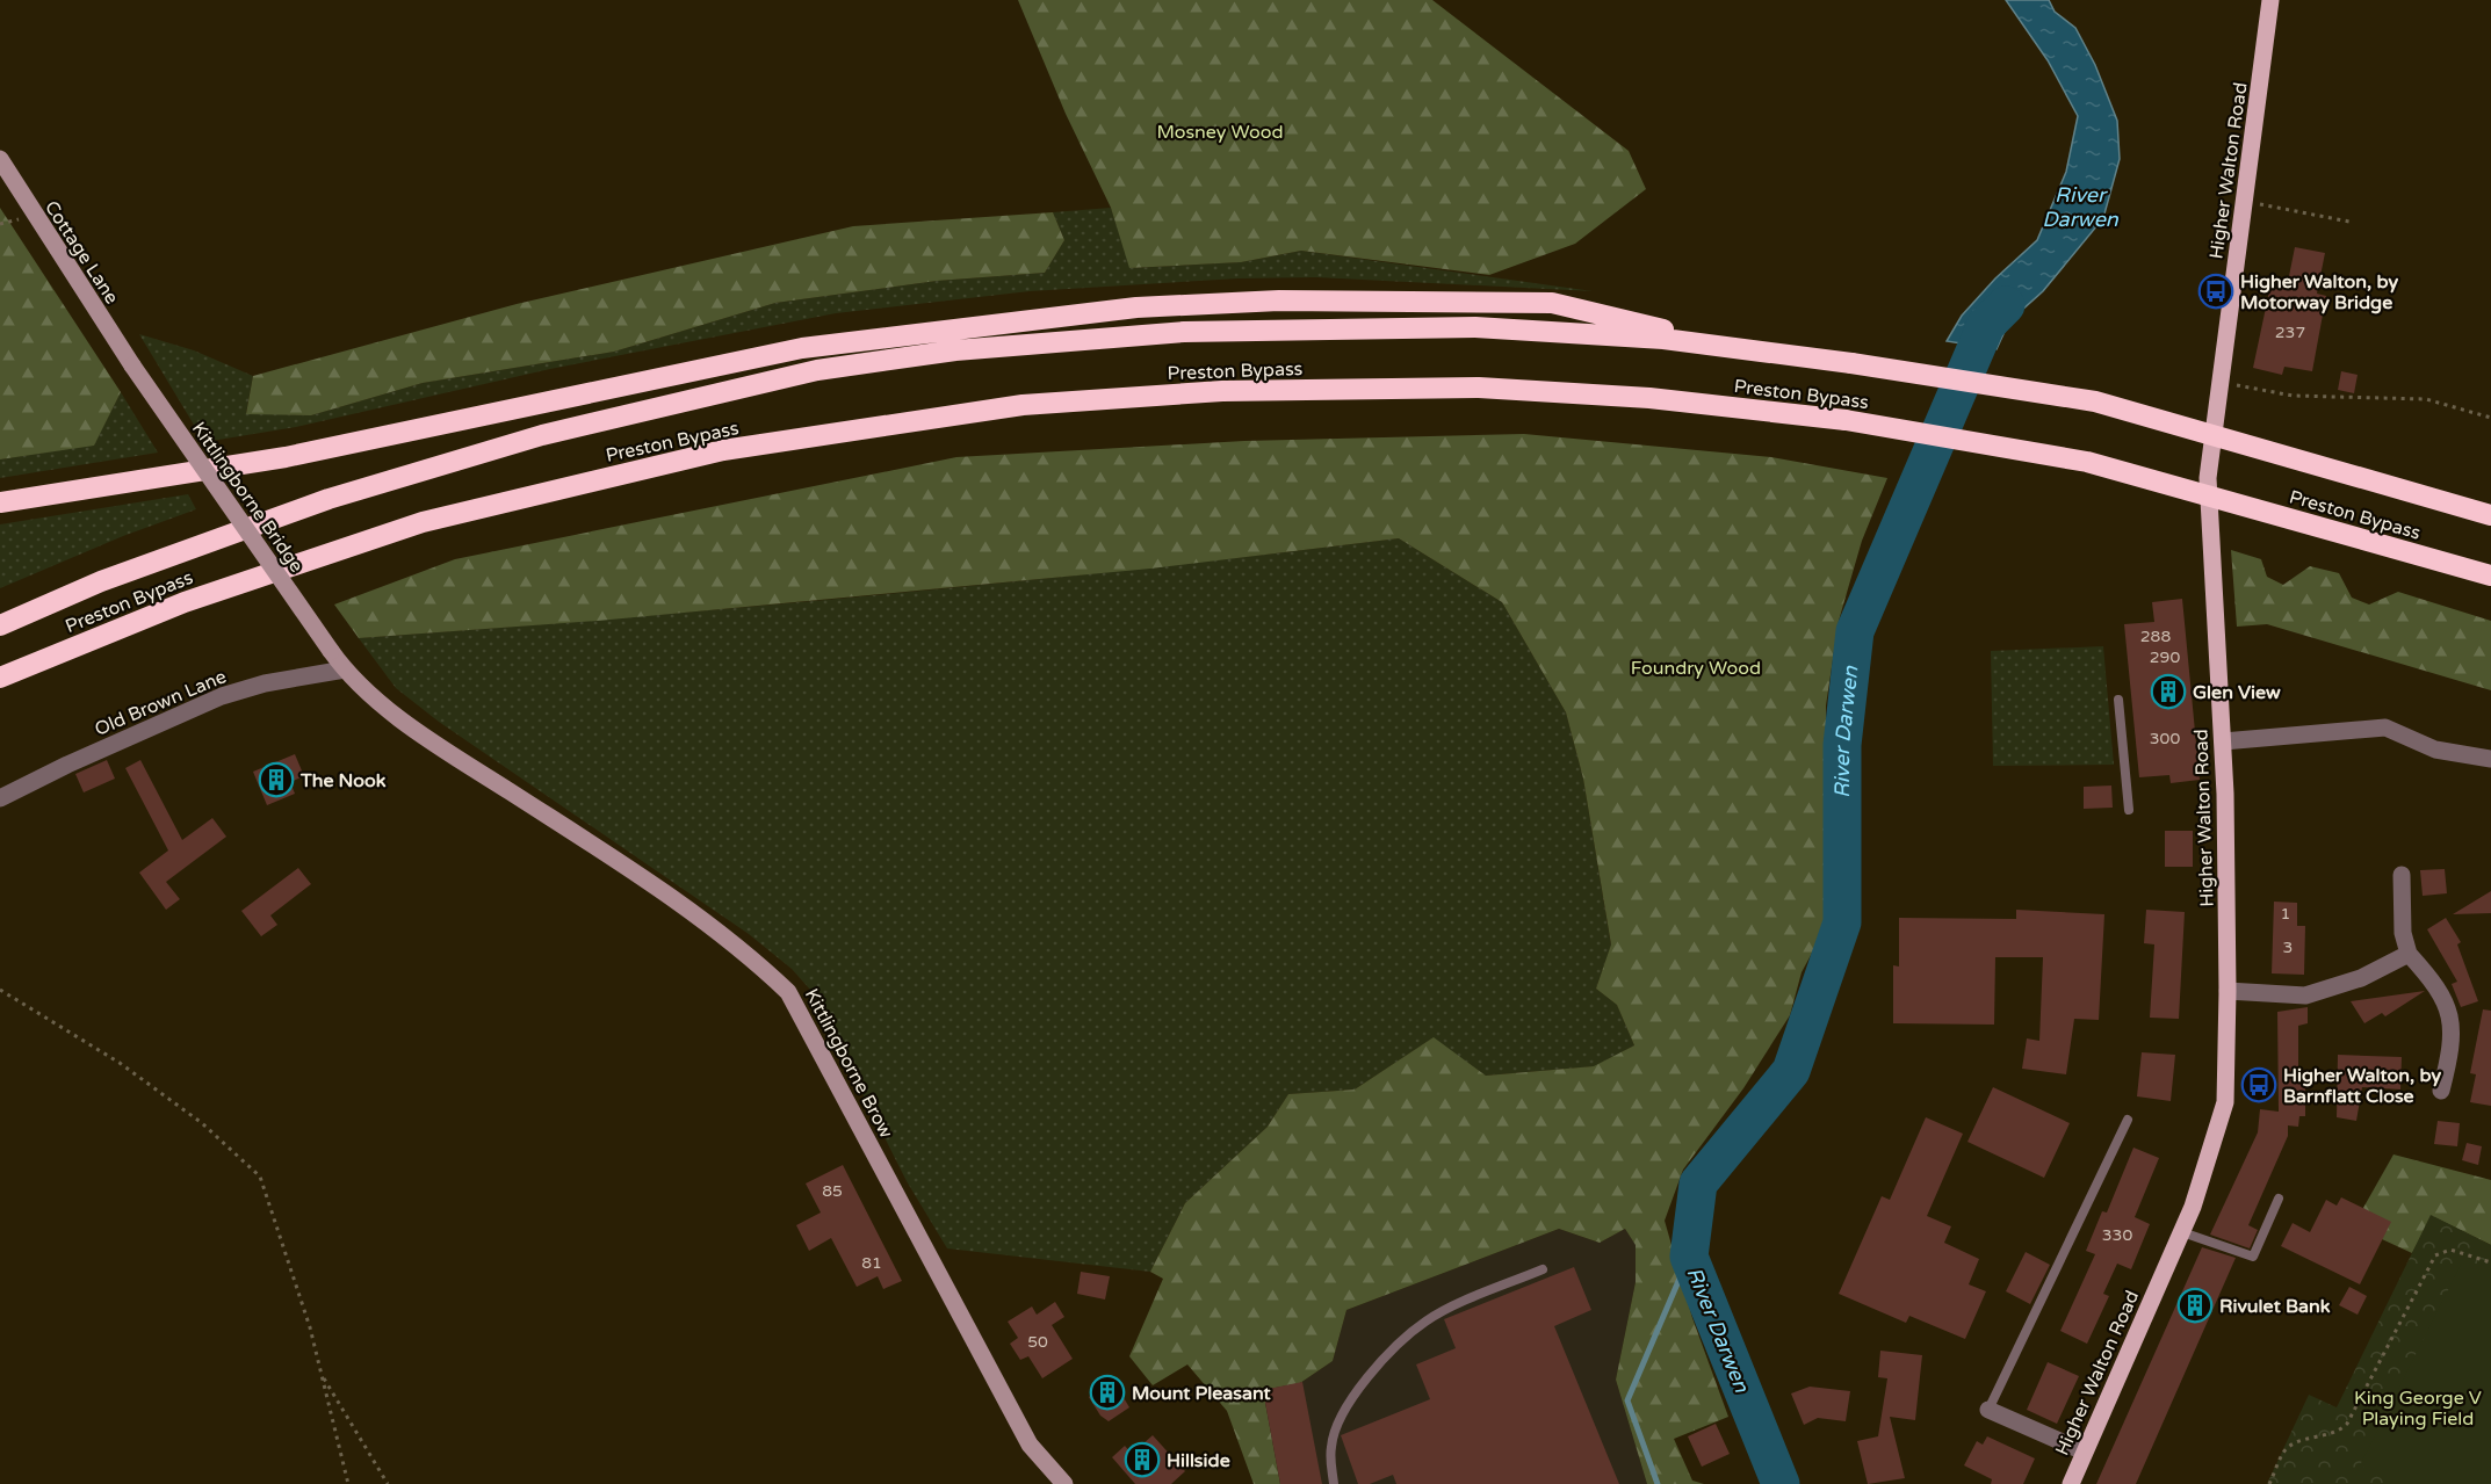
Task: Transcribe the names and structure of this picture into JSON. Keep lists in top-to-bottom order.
{
  "streets": {
    "highway": ["Preston Bypass"],
    "main road": ["Higher Walton Road"],
    "street": [
      "Cottage Lane",
      "Kittlingborne Bridge",
      "Old Brown Lane",
      "Kittlingborne Brow"
    ]
  },
  "crossings": [
    ["Cottage Lane", "Kittlingborne Bridge"],
    ["Kittlingborne Bridge", "Old Brown Lane"],
    ["Kittlingborne Bridge", "Kittlingborne Brow"],
    ["Old Brown Lane", "Kittlingborne Brow"]
  ],
  "water": ["River Darwen"],
  "parks": ["Mosney Wood", "Foundry Wood", "King George V Playing Field"],
  "places": {
    "bus stop": ["Higher Walton, by Motorway Bridge", "Higher Walton, by Barnflatt Close"],
    "building": [
      "Glen View",
      "The Nook",
      "Rivulet Bank",
      "Mount Pleasant",
      "Hillside"
    ]
  },
  "house_numbers": [
    "237",
    "288",
    "290",
    "300",
    "1",
    "3",
    "85",
    "330",
    "81",
    "50"
  ]
}
